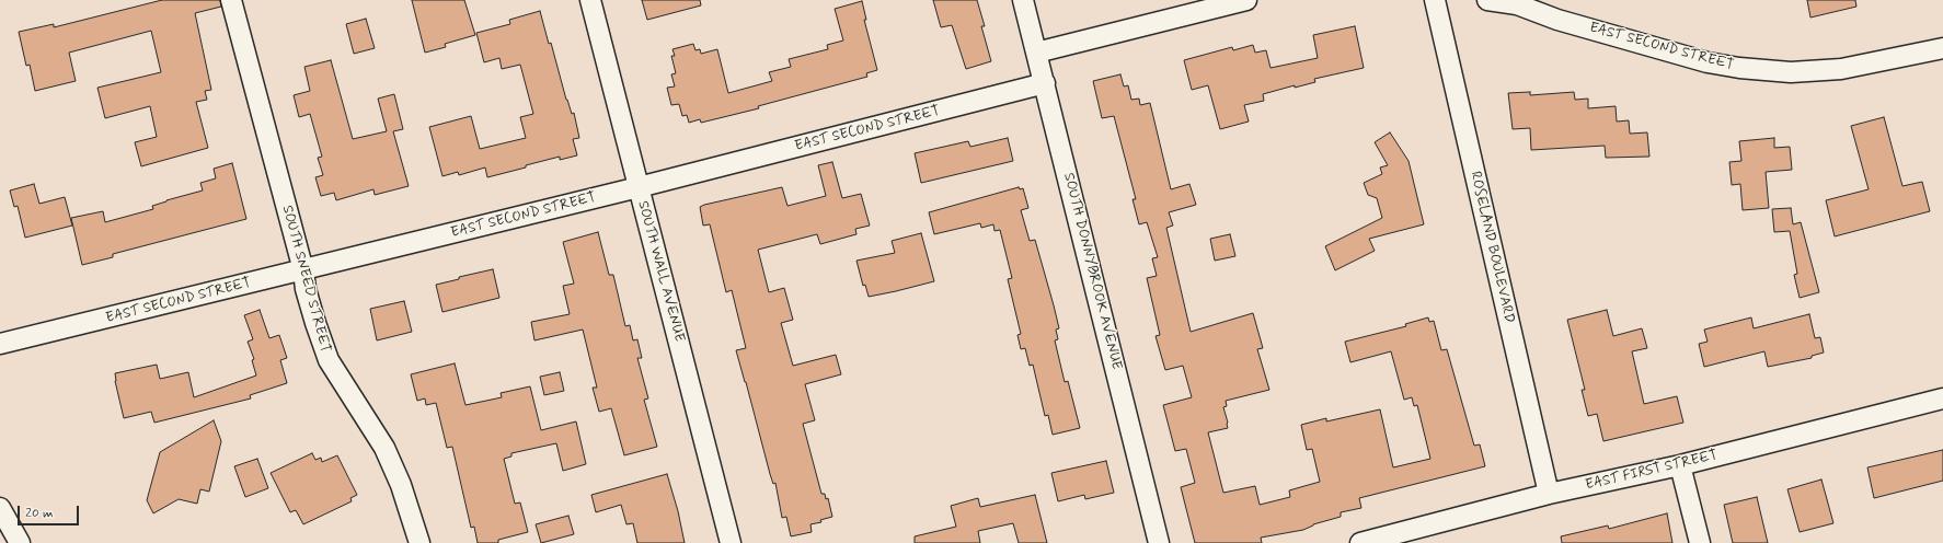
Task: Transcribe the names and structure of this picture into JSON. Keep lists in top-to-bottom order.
{
  "streets": {
    "street": [
      "EAST SECOND STREET",
      "ROSELAND BOULEVARD",
      "SOUTH WALL AVENUE",
      "SOUTH DONNYBROOK AVENUE",
      "SOUTH SNEED STREET",
      "EAST FIRST STREET"
    ]
  },
  "crossings": [
    ["EAST SECOND STREET", "SOUTH WALL AVENUE"],
    ["EAST SECOND STREET", "SOUTH DONNYBROOK AVENUE"],
    ["EAST SECOND STREET", "SOUTH SNEED STREET"],
    ["ROSELAND BOULEVARD", "EAST FIRST STREET"]
  ],
  "scale_bar": "20 m"
}
